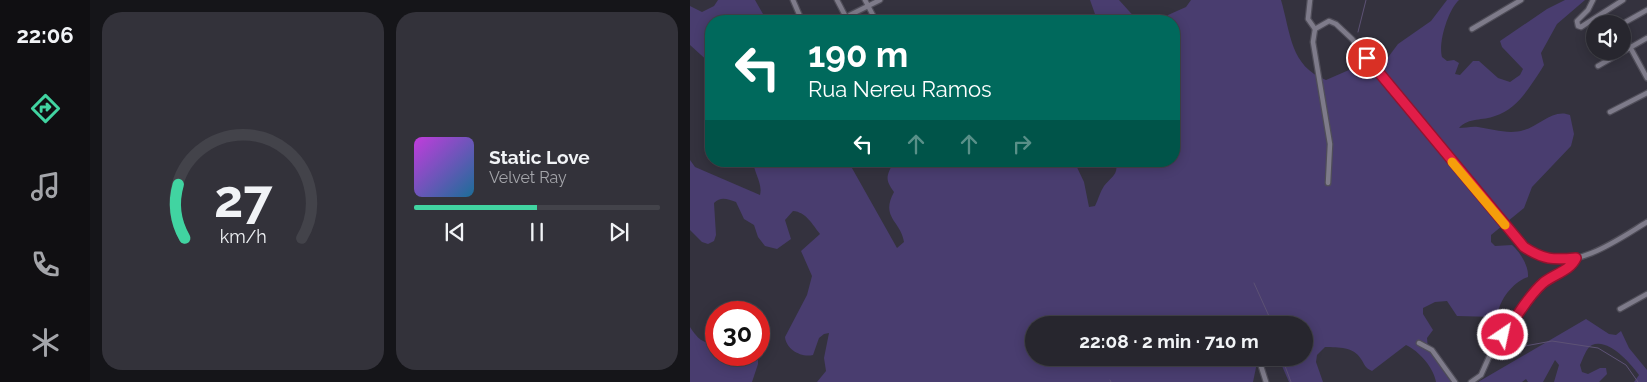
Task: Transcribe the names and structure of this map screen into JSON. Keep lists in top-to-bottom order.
{
  "page": {
    "tabs": "22:06",
    "turn": ["190 m", "Rua Nereu Ramos"],
    "song": ["Static Love", "Velvet Ray"],
    "limit": "30",
    "trip": "22:08 · 2 min · 710 m",
    "gauge": ["27", "km/h"]
  }
}
